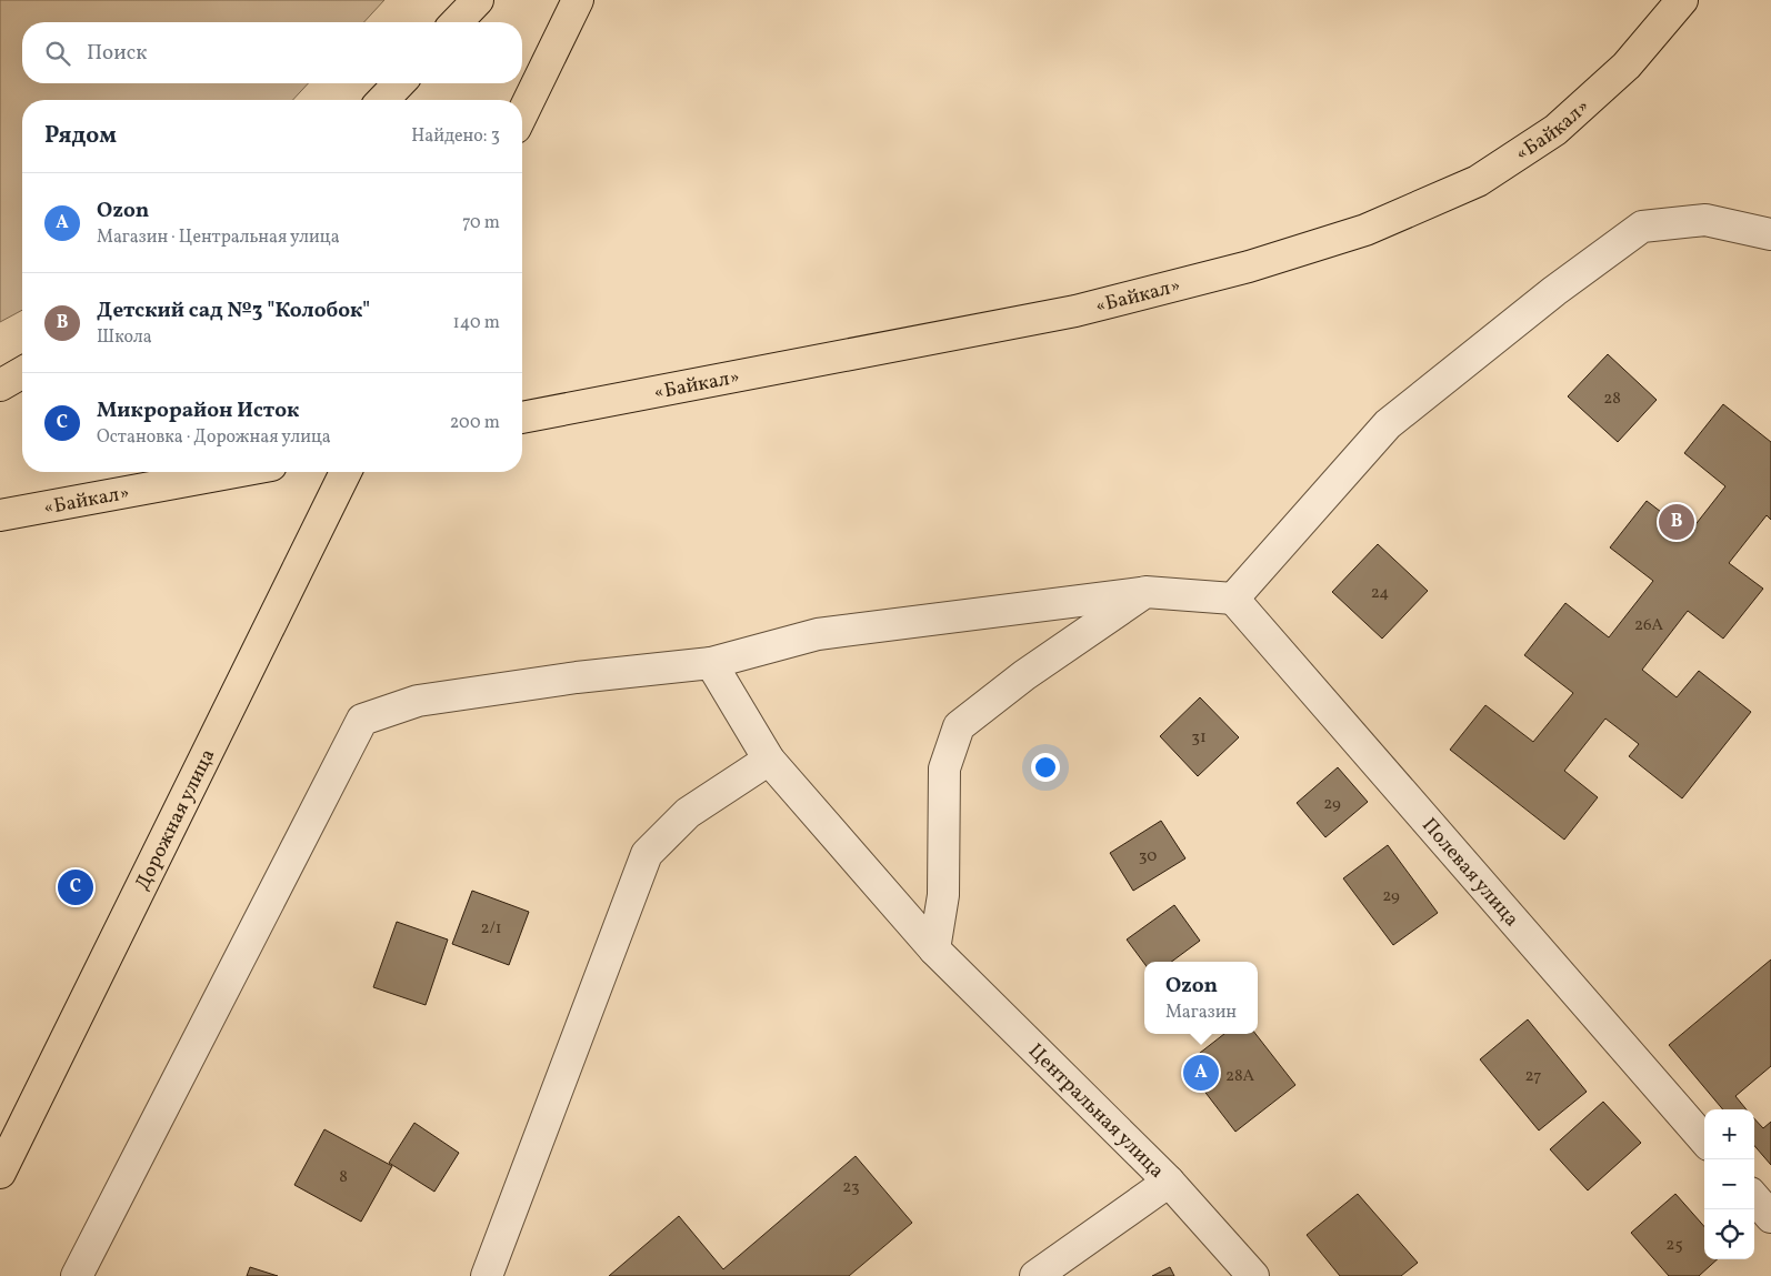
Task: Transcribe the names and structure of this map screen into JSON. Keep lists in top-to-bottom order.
{
  "streets": {
    "highway": ["«Байкал»", "Дорожная улица"],
    "street": ["Полевая улица", "Центральная улица"]
  },
  "house_numbers": [
    "28",
    "24",
    "26А",
    "31",
    "29",
    "30",
    "29",
    "2/1",
    "28А",
    "27",
    "8",
    "23",
    "25"
  ],
  "page": {
    "search": "Поиск",
    "heading": ["Рядом", "Найдено: 3"],
    "list": [
      {
        "mark": "A",
        "name": "Ozon",
        "note": "Магазин · Центральная улица",
        "value": "70 m"
      },
      {
        "mark": "B",
        "name": "Детский сад №3 \"Колобок\"",
        "note": "Школа",
        "value": "140 m"
      },
      {
        "mark": "C",
        "name": "Микрорайон Исток",
        "note": "Остановка · Дорожная улица",
        "value": "200 m"
      }
    ],
    "pins": ["B", "C", "A"],
    "popup": ["Ozon", "Магазин"],
    "map_buttons": ["+", "−"]
  }
}
